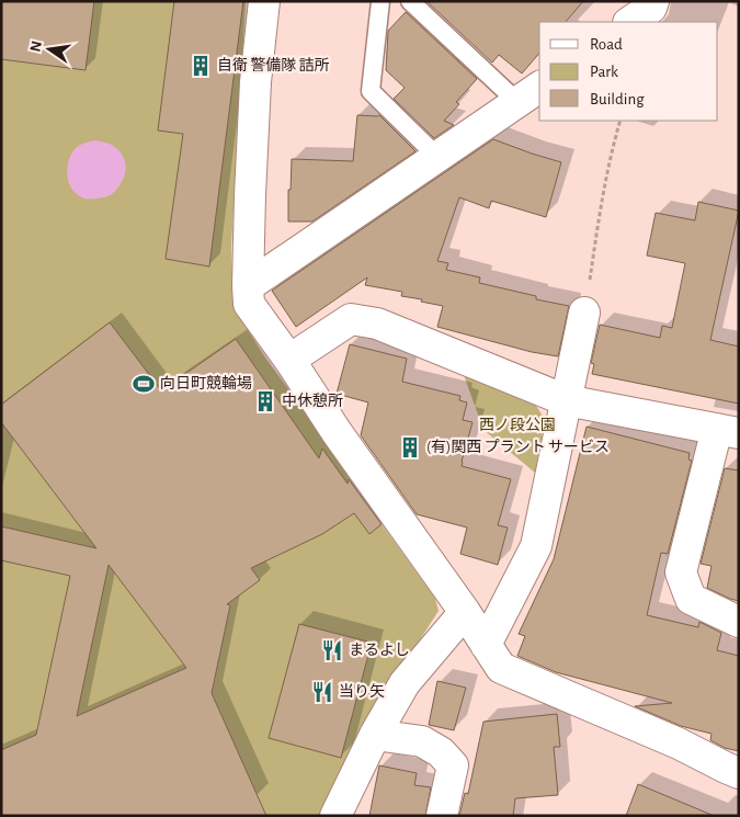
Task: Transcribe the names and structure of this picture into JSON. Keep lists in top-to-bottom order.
{
  "parks": ["西ノ段公園"],
  "places": {
    "building": ["自衛 警備隊 詰所", "中休憩所", "(有)関西 プラント サービス"],
    "sports": ["向日町競輪場"],
    "restaurant": ["まるよし", "当り矢"]
  },
  "legend": ["Road", "Park", "Building"],
  "north": "left"
}
